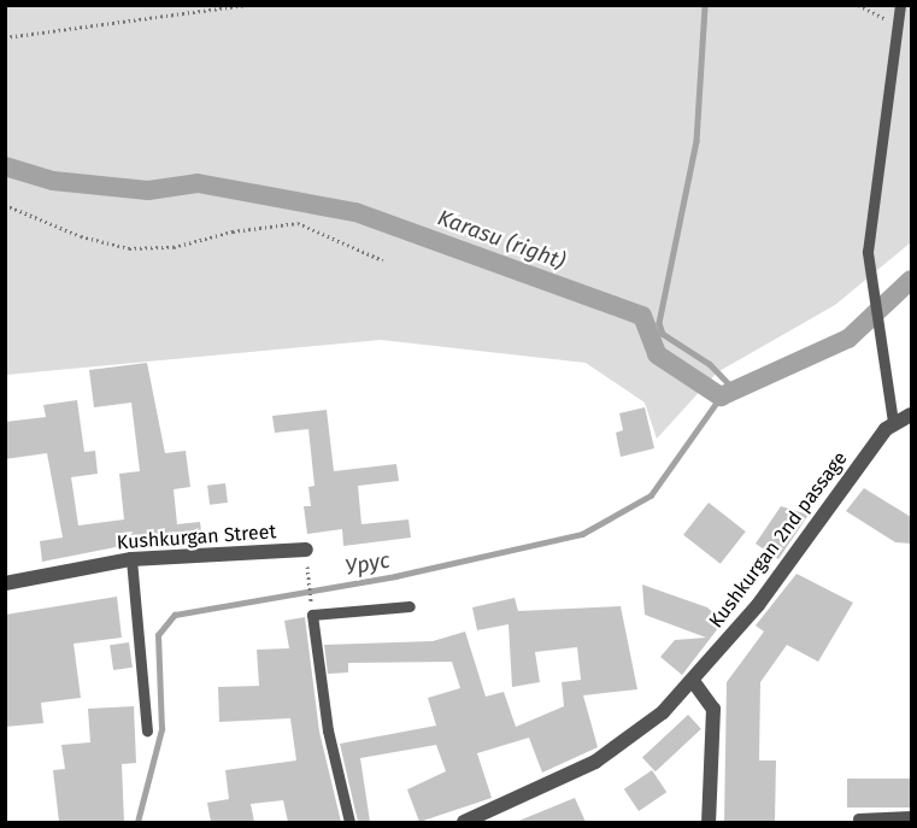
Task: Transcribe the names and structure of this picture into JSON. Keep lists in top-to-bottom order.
{
  "streets": {
    "street": ["Kushkurgan Street", "Kushkurgan 2nd passage"]
  },
  "water": ["Karasu (right)", "Урус"]
}
